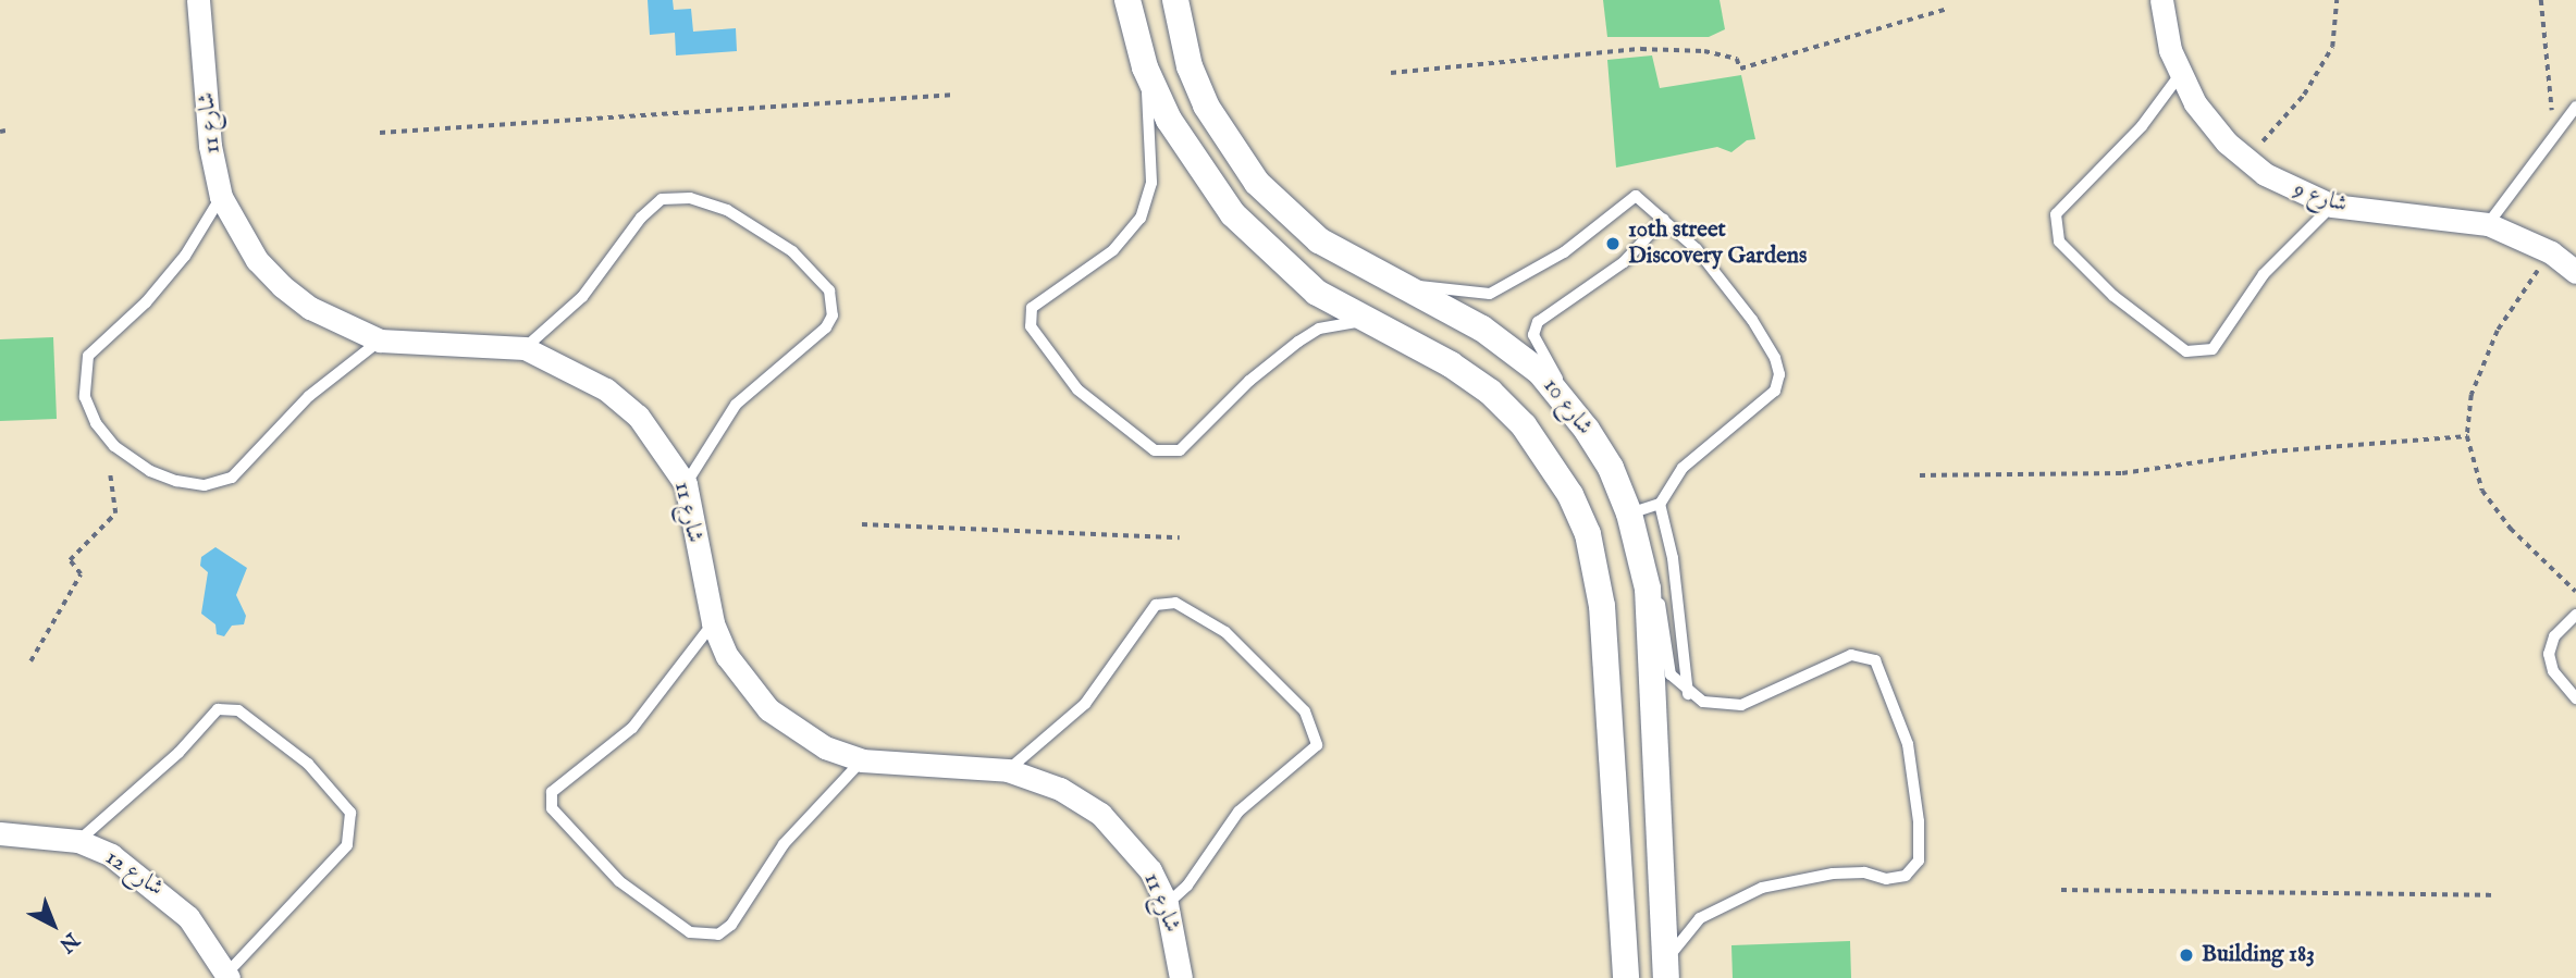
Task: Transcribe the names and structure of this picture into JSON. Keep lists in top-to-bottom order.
{
  "streets": {
    "street": [
      "شارع 11",
      "شارع 9",
      "شارع 10",
      "شارع 12"
    ]
  },
  "places": ["10th street Discovery Gardens", "Building 183"],
  "north": "bottom right"
}
